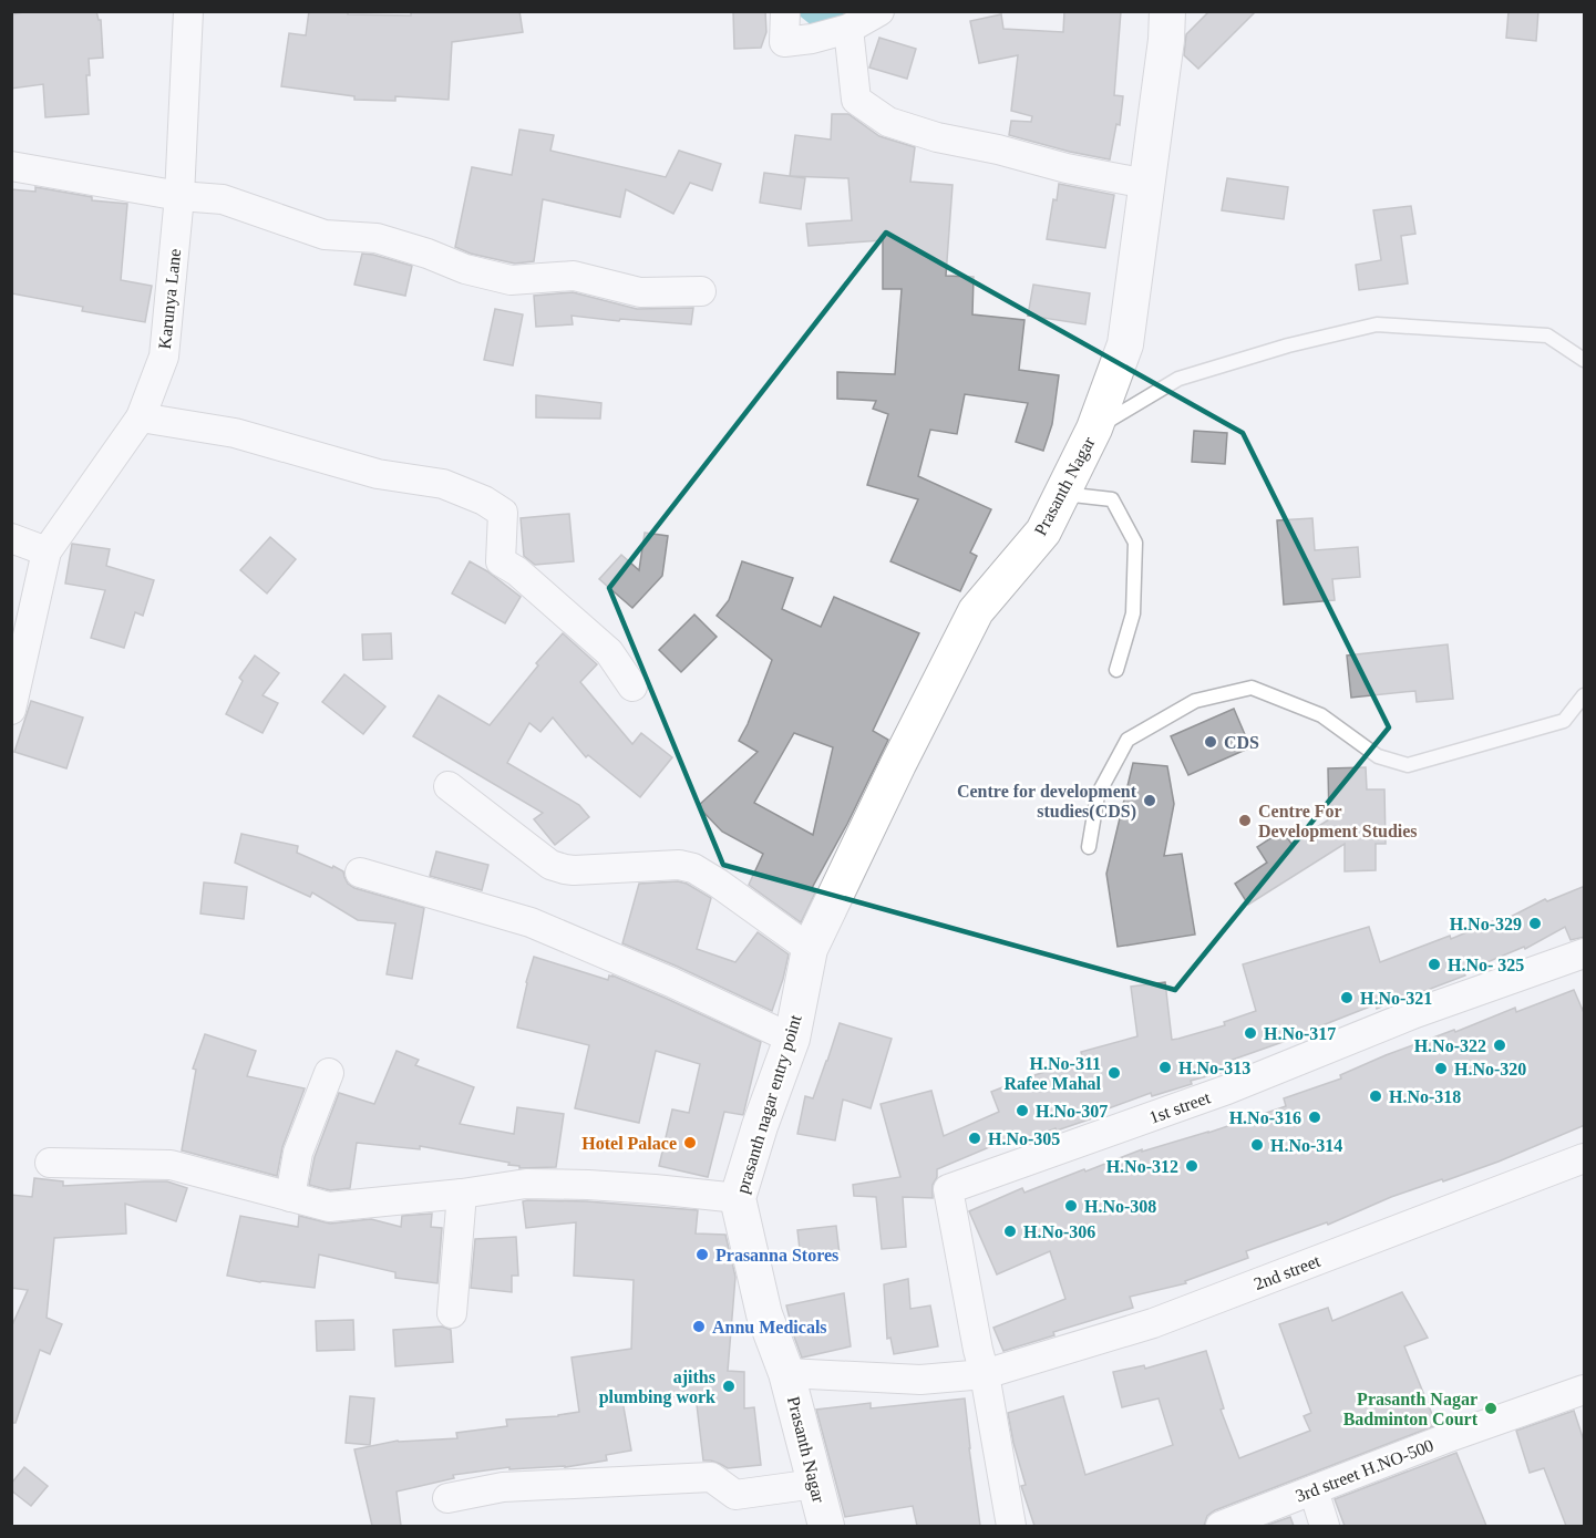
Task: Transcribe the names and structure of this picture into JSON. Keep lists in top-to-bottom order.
{
  "streets": {
    "street": [
      "Karunya Lane",
      "Prasanth Nagar",
      "prasanth nagar entry point",
      "1st street",
      "2nd street",
      "3rd street H.NO-500"
    ]
  },
  "crossings": [
    ["Prasanth Nagar", "prasanth nagar entry point"],
    ["Prasanth Nagar", "2nd street"],
    ["prasanth nagar entry point", "2nd street"],
    ["1st street", "2nd street"]
  ],
  "places": [
    "CDS",
    "Centre for development studies(CDS)",
    "Centre For Development Studies",
    "H.No-329",
    "H.No- 325",
    "H.No-321",
    "H.No-317",
    "H.No-322",
    "H.No-313",
    "H.No-320",
    "H.No-311 Rafee Mahal",
    "H.No-318",
    "H.No-307",
    "H.No-316",
    "H.No-305",
    "Hotel Palace",
    "H.No-314",
    "H.No-312",
    "H.No-308",
    "H.No-306",
    "Prasanna Stores",
    "Annu Medicals",
    "ajiths plumbing work",
    "Prasanth Nagar Badminton Court"
  ]
}
